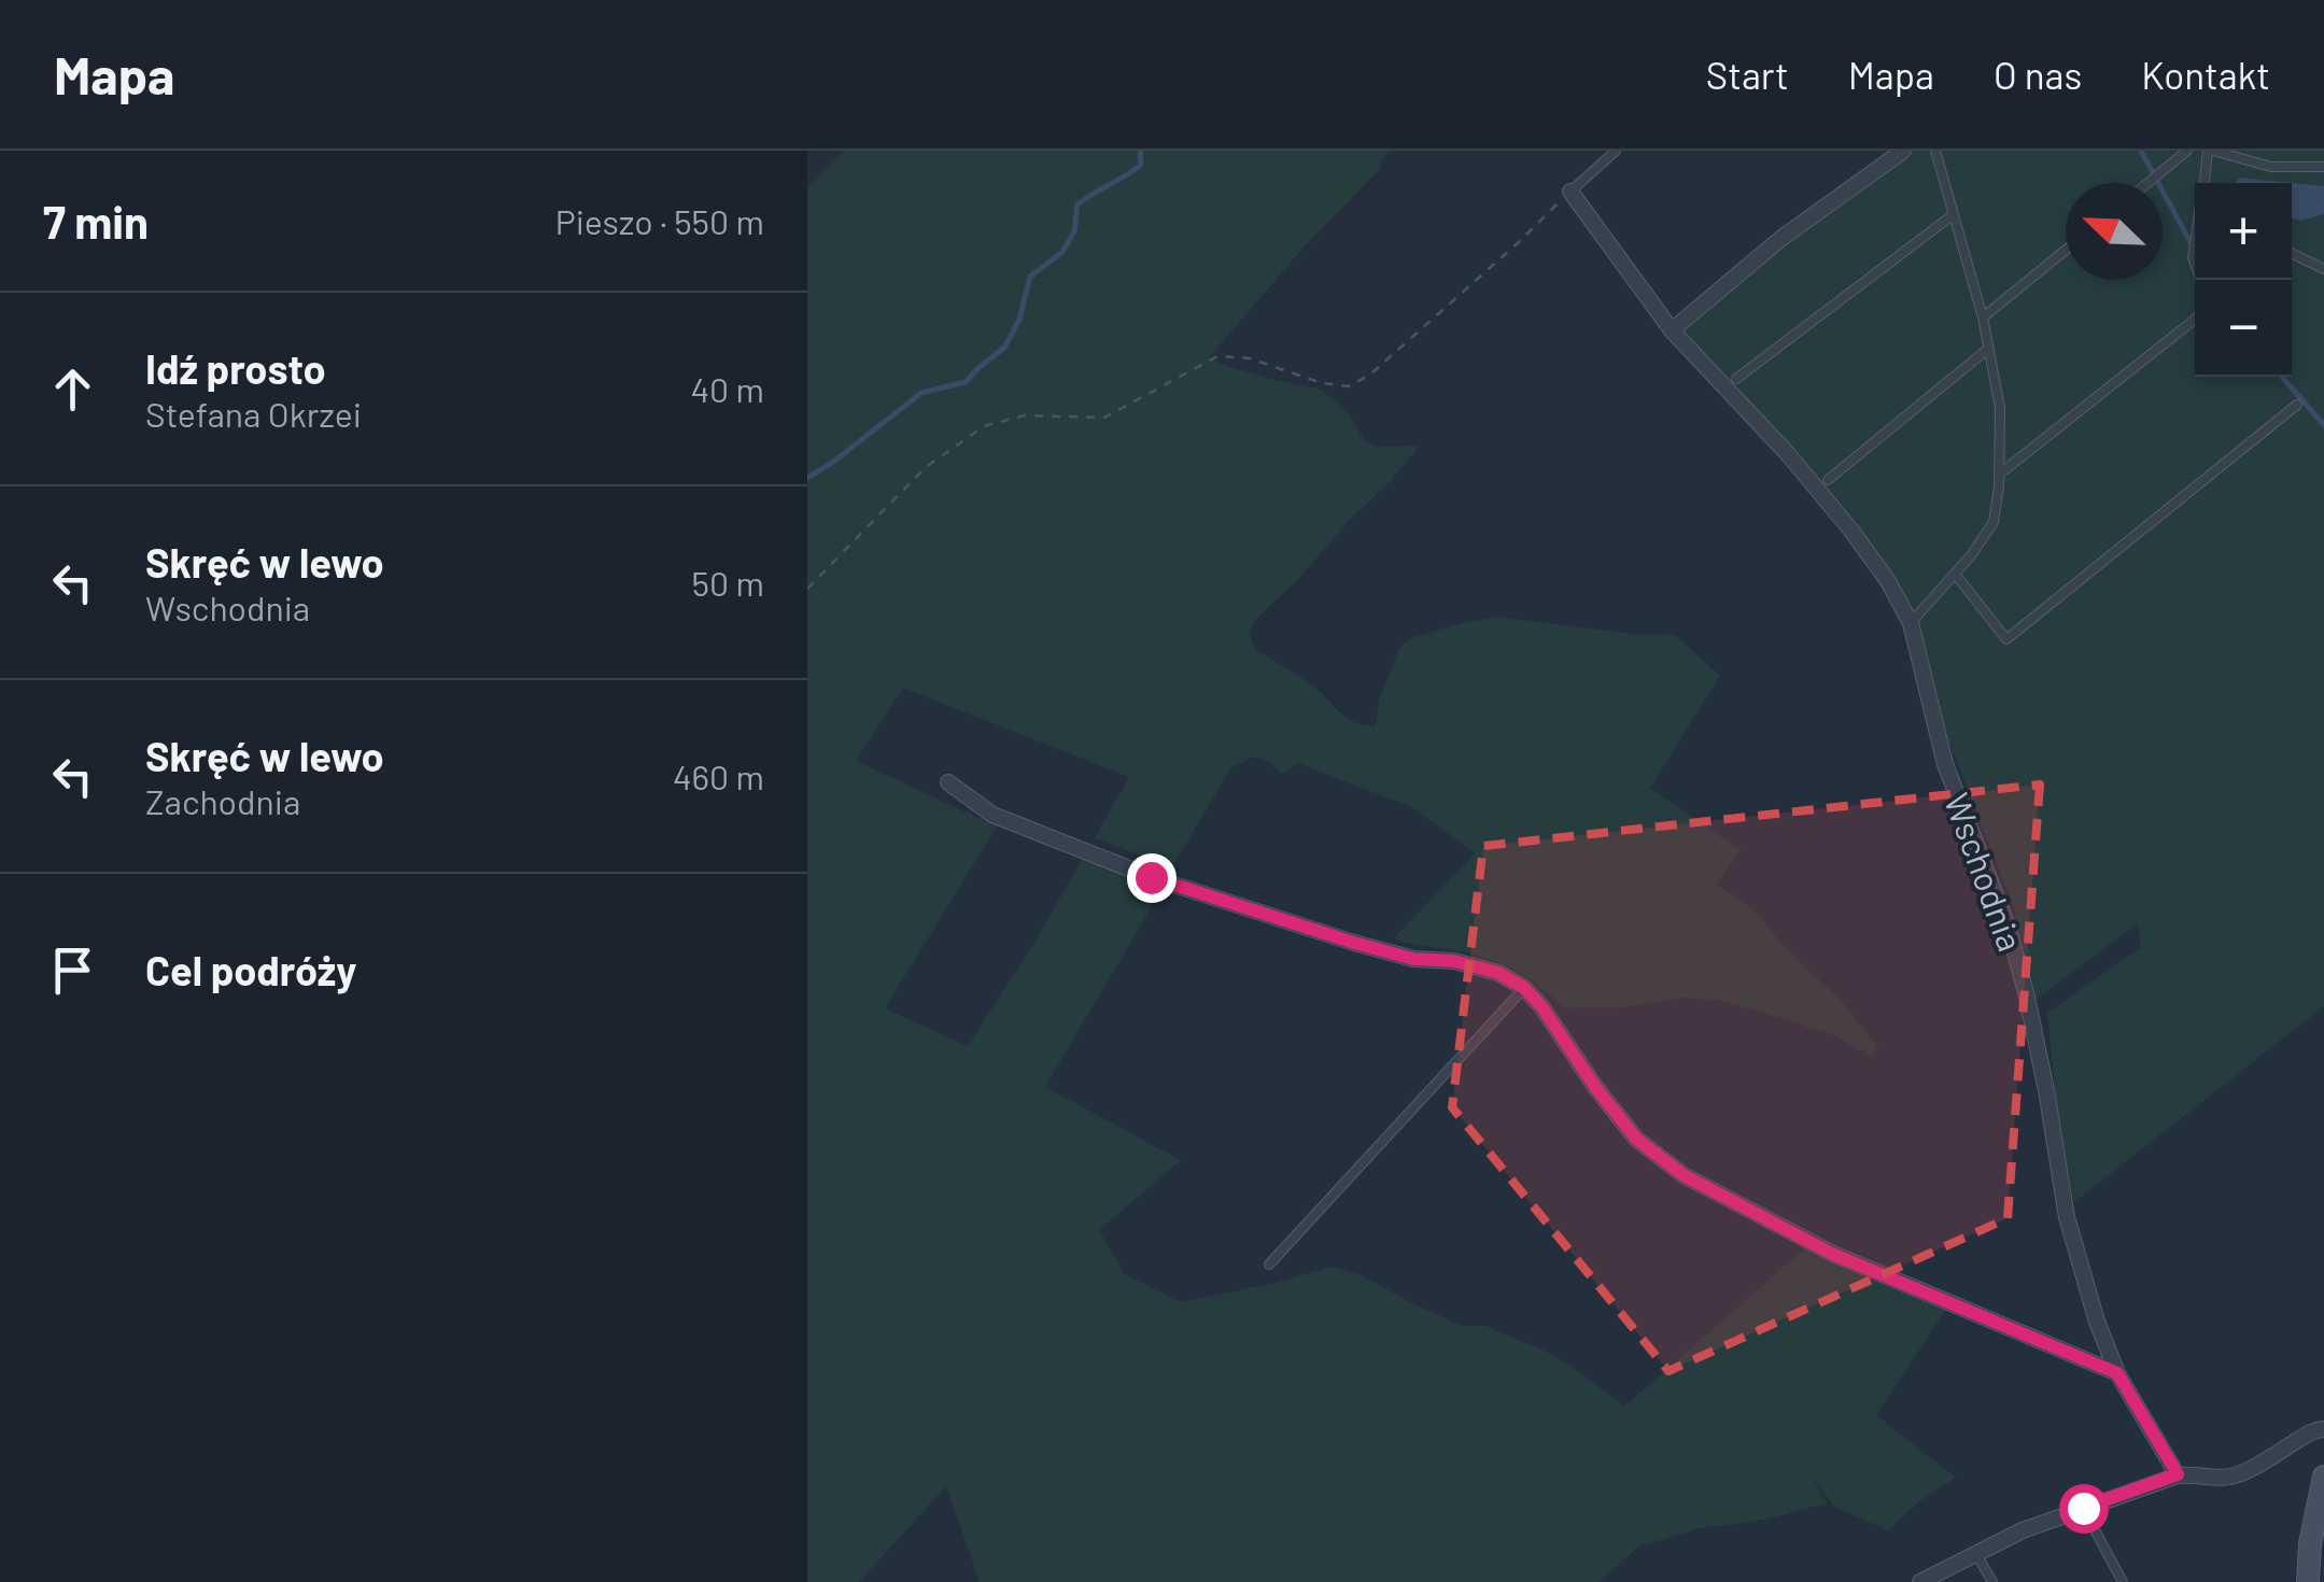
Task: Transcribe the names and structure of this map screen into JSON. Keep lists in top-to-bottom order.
{
  "streets": {
    "street": ["Wschodnia"]
  },
  "north": "top left",
  "page": {
    "header": "Mapa",
    "nav": [
      "Start",
      "Mapa",
      "O nas",
      "Kontakt"
    ],
    "heading": ["7 min", "Pieszo · 550 m"],
    "map_buttons": ["+", "−"],
    "list": [
      ["Idź prosto", "Stefana Okrzei", "40 m"],
      ["Skręć w lewo", "Wschodnia", "50 m"],
      ["Skręć w lewo", "Zachodnia", "460 m"],
      "Cel podróży"
    ]
  }
}
